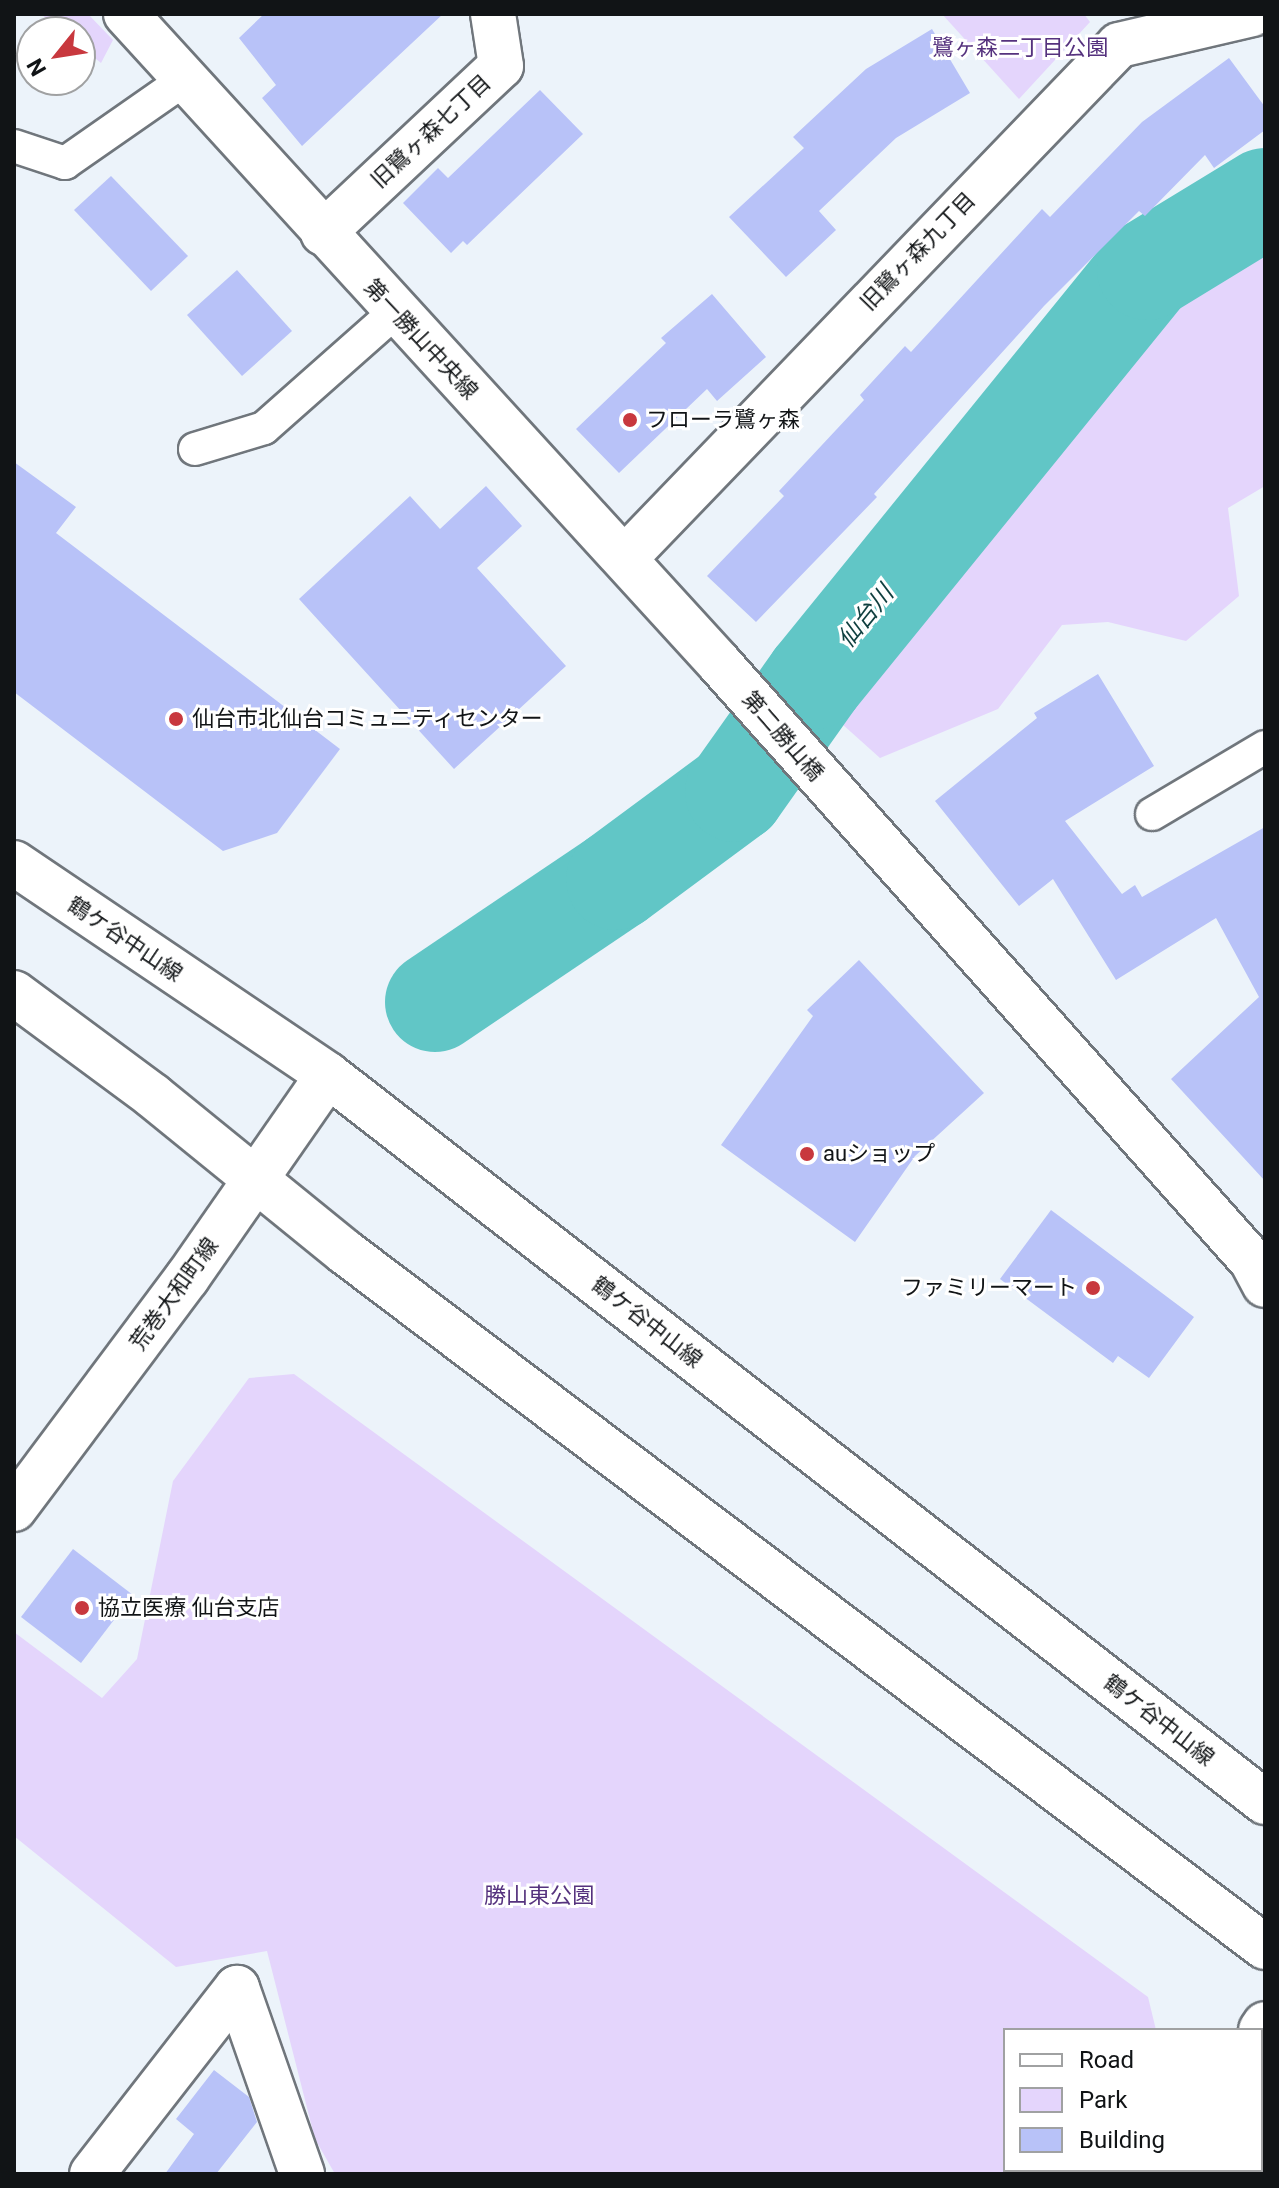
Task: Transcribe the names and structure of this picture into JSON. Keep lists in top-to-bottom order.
{
  "streets": {
    "street": [
      "旧鷺ヶ森七丁目",
      "旧鷺ヶ森九丁目",
      "第一勝山中央線",
      "第二勝山橋",
      "鶴ケ谷中山線",
      "荒巻大和町線"
    ]
  },
  "crossings": [
    ["旧鷺ヶ森七丁目", "第一勝山中央線"],
    ["旧鷺ヶ森九丁目", "第一勝山中央線"],
    ["第一勝山中央線", "第二勝山橋"],
    ["鶴ケ谷中山線", "荒巻大和町線"]
  ],
  "water": ["仙台川"],
  "parks": ["鷺ヶ森二丁目公園", "勝山東公園"],
  "places": [
    "フローラ鷺ヶ森",
    "仙台市北仙台コミュニティセンター",
    "auショップ",
    "ファミリーマート",
    "協立医療 仙台支店"
  ],
  "legend": ["Road", "Park", "Building"],
  "north": "bottom left"
}
